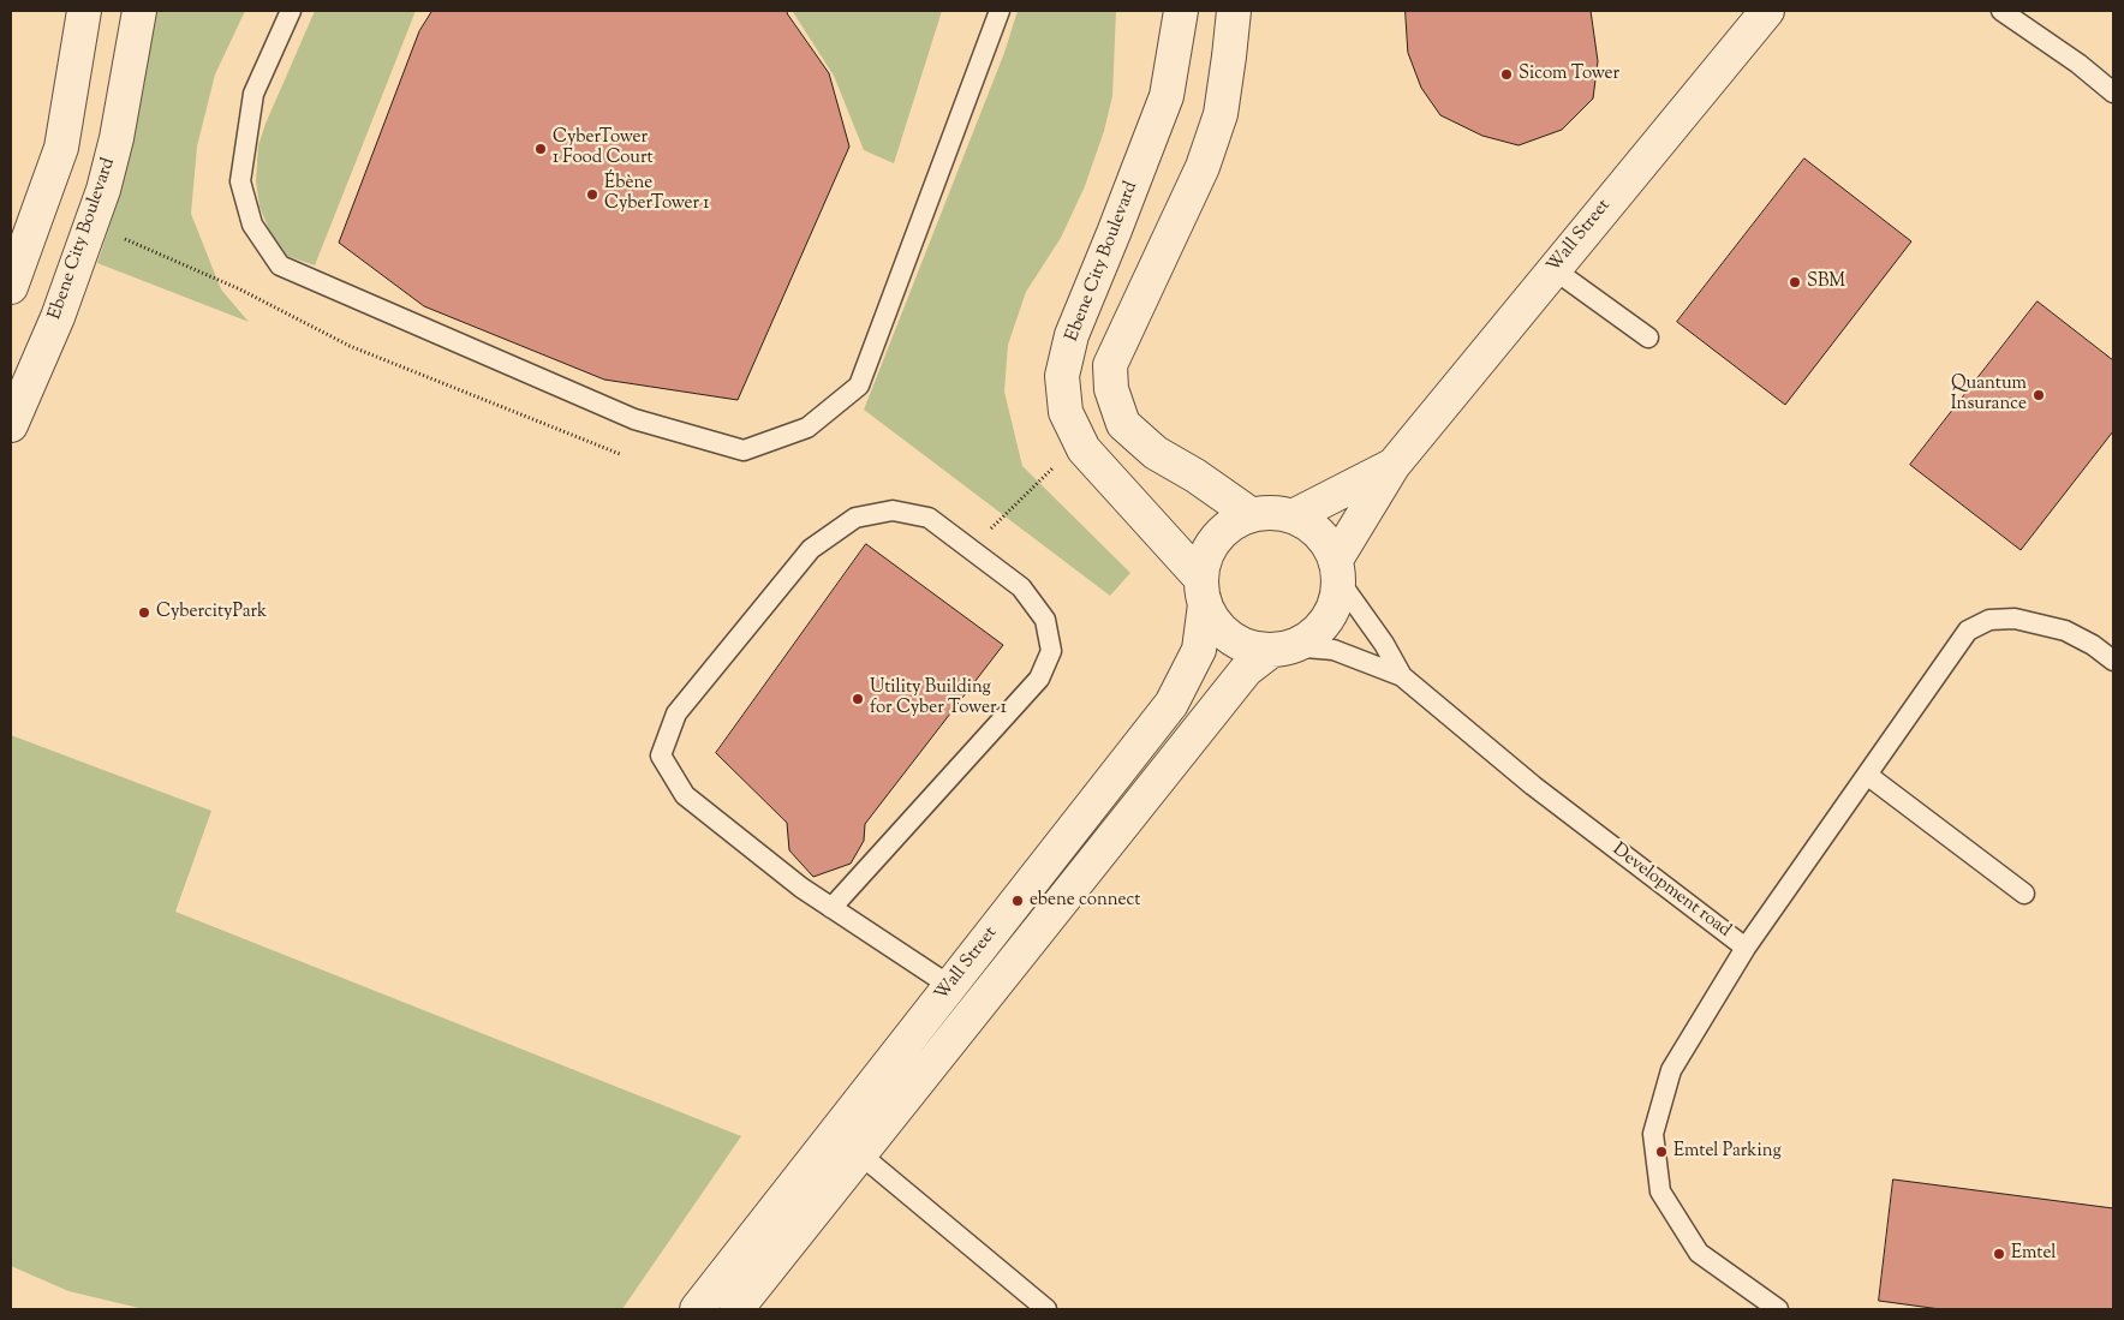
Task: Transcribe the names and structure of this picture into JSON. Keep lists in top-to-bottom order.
{
  "streets": {
    "street": ["Wall Street", "Ebene City Boulevard"],
    "lane": ["Development road"]
  },
  "crossings": [
    ["Wall Street", "Ebene City Boulevard"]
  ],
  "places": [
    "Sicom Tower",
    "CyberTower 1 Food Court",
    "Ébène CyberTower 1",
    "SBM",
    "Quantum Insurance",
    "CybercityPark",
    "Utility Building for Cyber Tower 1",
    "ebene connect",
    "Emtel Parking",
    "Emtel"
  ]
}
